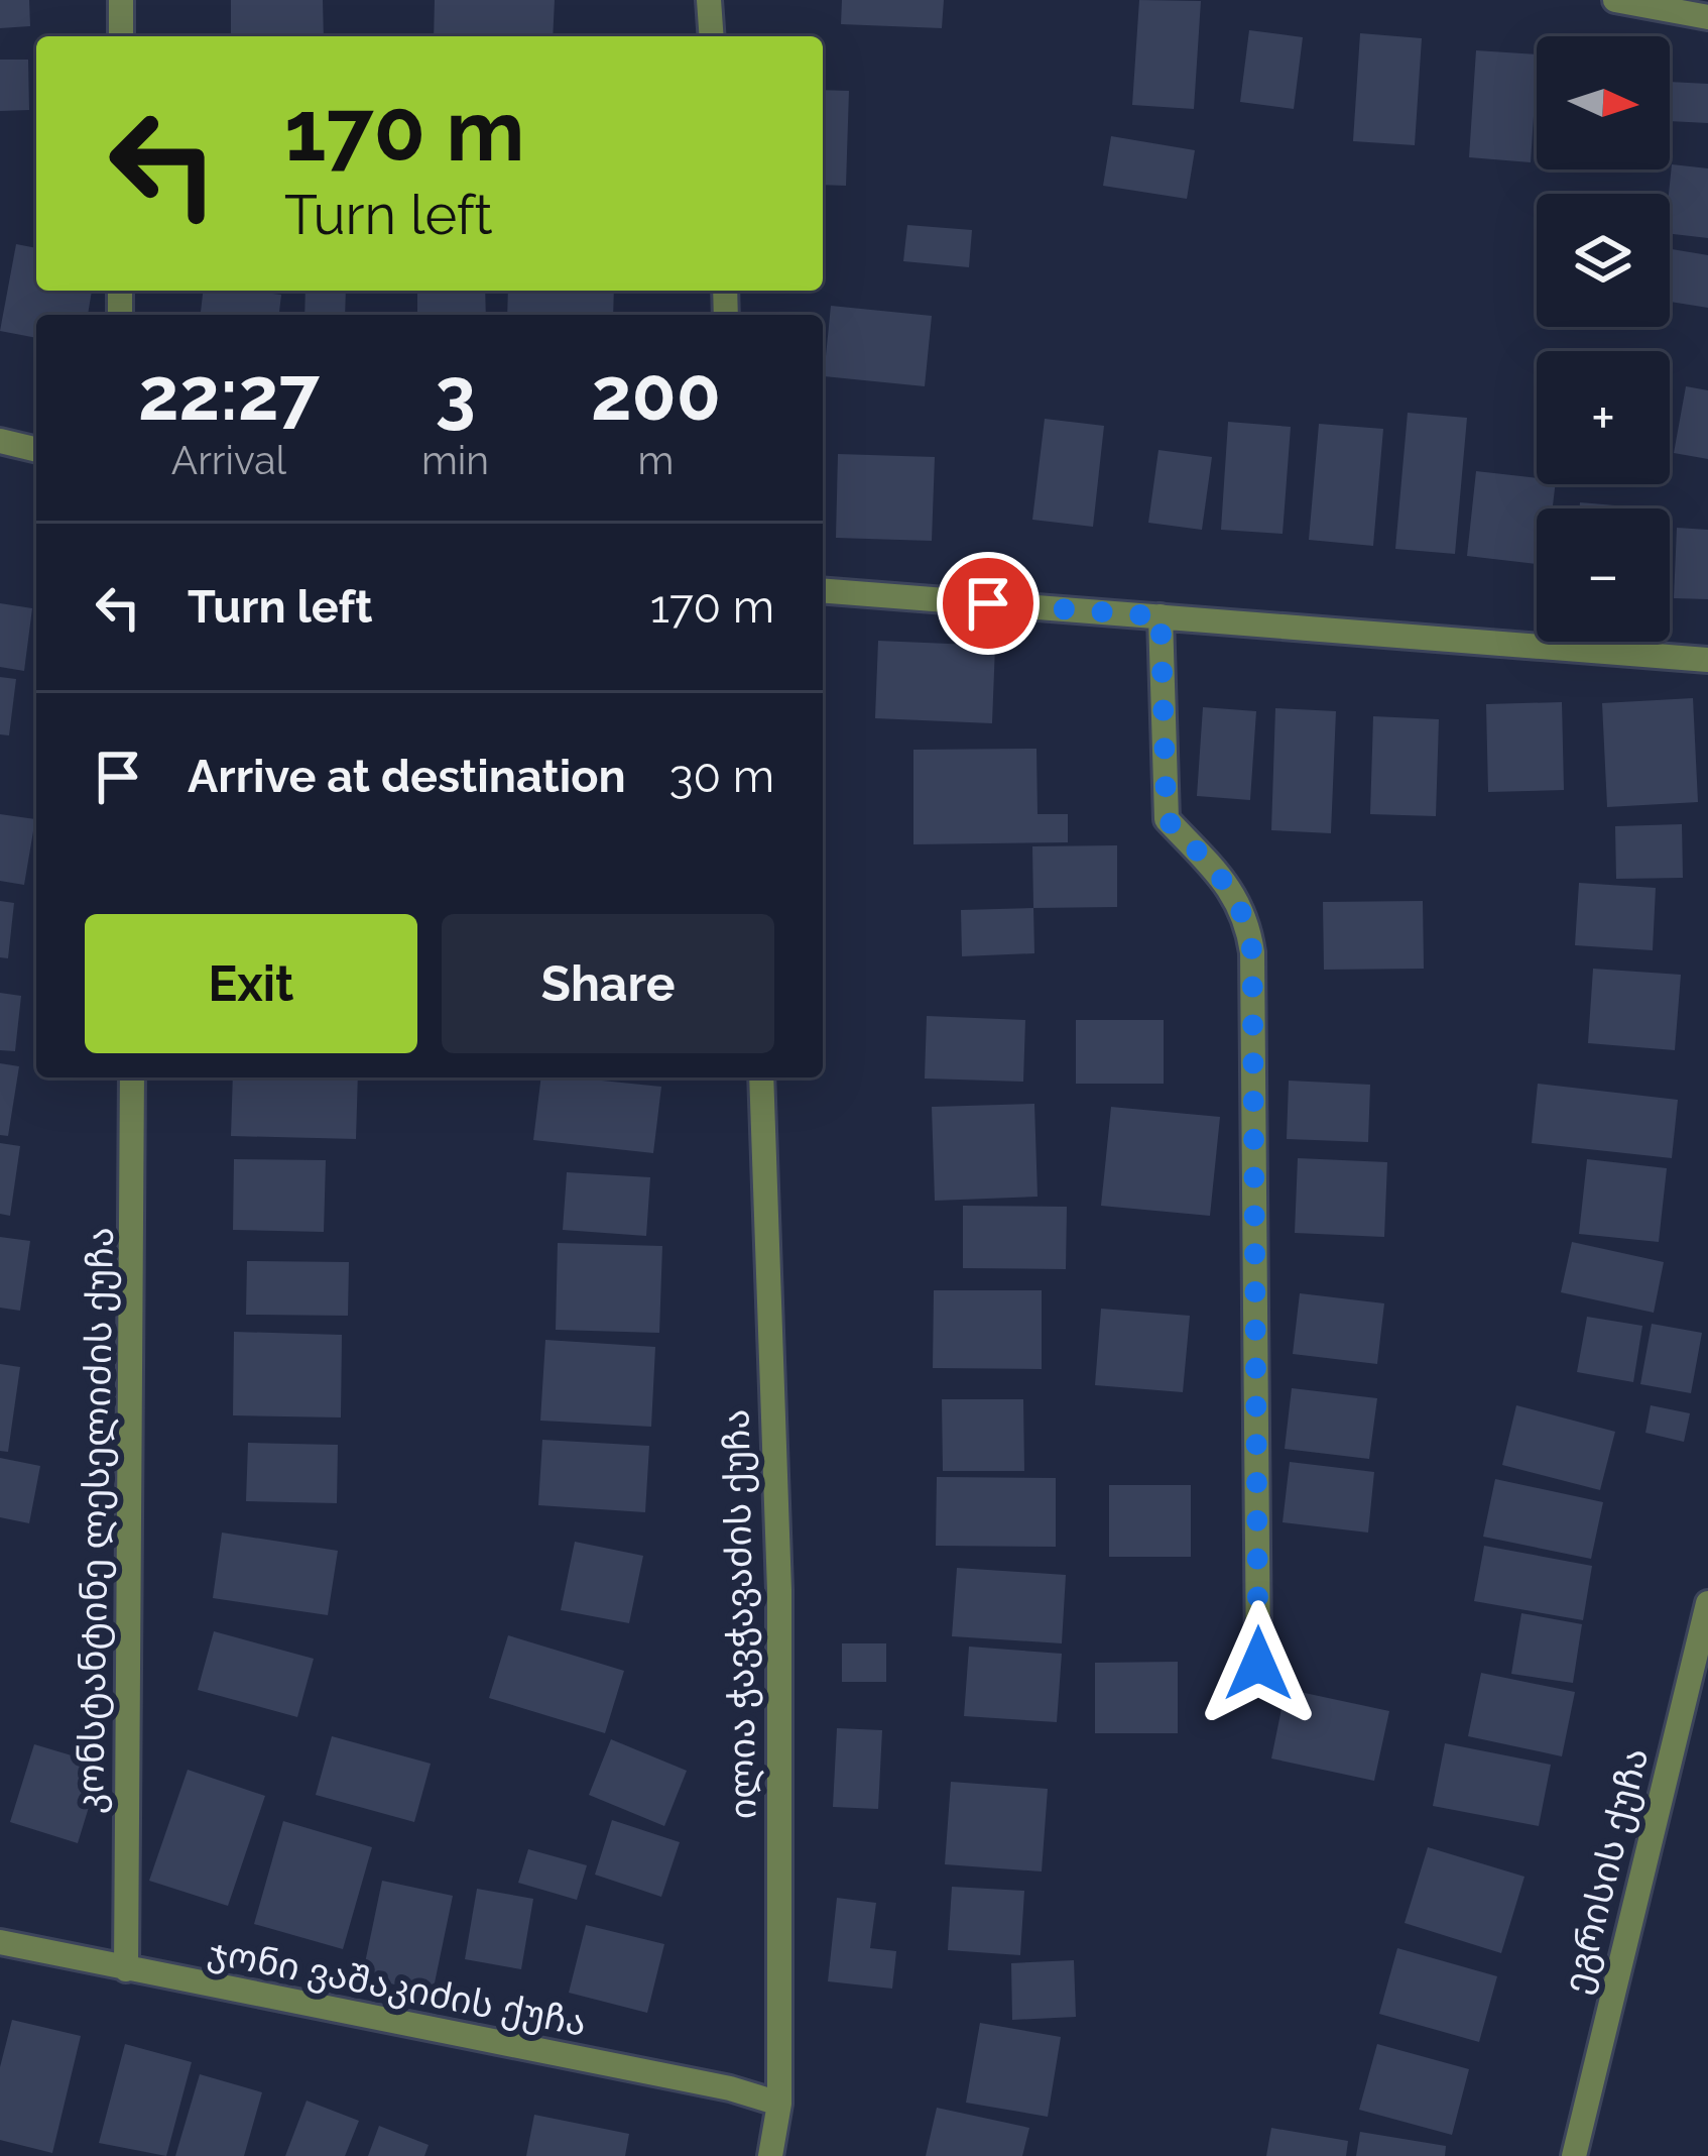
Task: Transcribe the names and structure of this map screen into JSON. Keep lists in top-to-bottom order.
{
  "streets": {
    "street": [
      "კონსტანტინე ლესელიძის ქუჩა",
      "ილია ჭავჭავაძის ქუჩა",
      "ეგრისის ქუჩა",
      "ჯონი ვაშაკიძის ქუჩა"
    ]
  },
  "crossings": [
    ["კონსტანტინე ლესელიძის ქუჩა", "ჯონი ვაშაკიძის ქუჩა"],
    ["ილია ჭავჭავაძის ქუჩა", "ჯონი ვაშაკიძის ქუჩა"]
  ],
  "north": "right",
  "page": {
    "map_buttons": ["+", "−"],
    "turn": ["170 m", "Turn left"],
    "eta": [
      "22:27",
      "Arrival",
      "3",
      "min",
      "200",
      "m"
    ],
    "list": [
      {
        "name": "Turn left",
        "value": "170 m"
      },
      {
        "name": "Arrive at destination",
        "value": "30 m"
      }
    ],
    "buttons": ["Exit", "Share"]
  }
}
